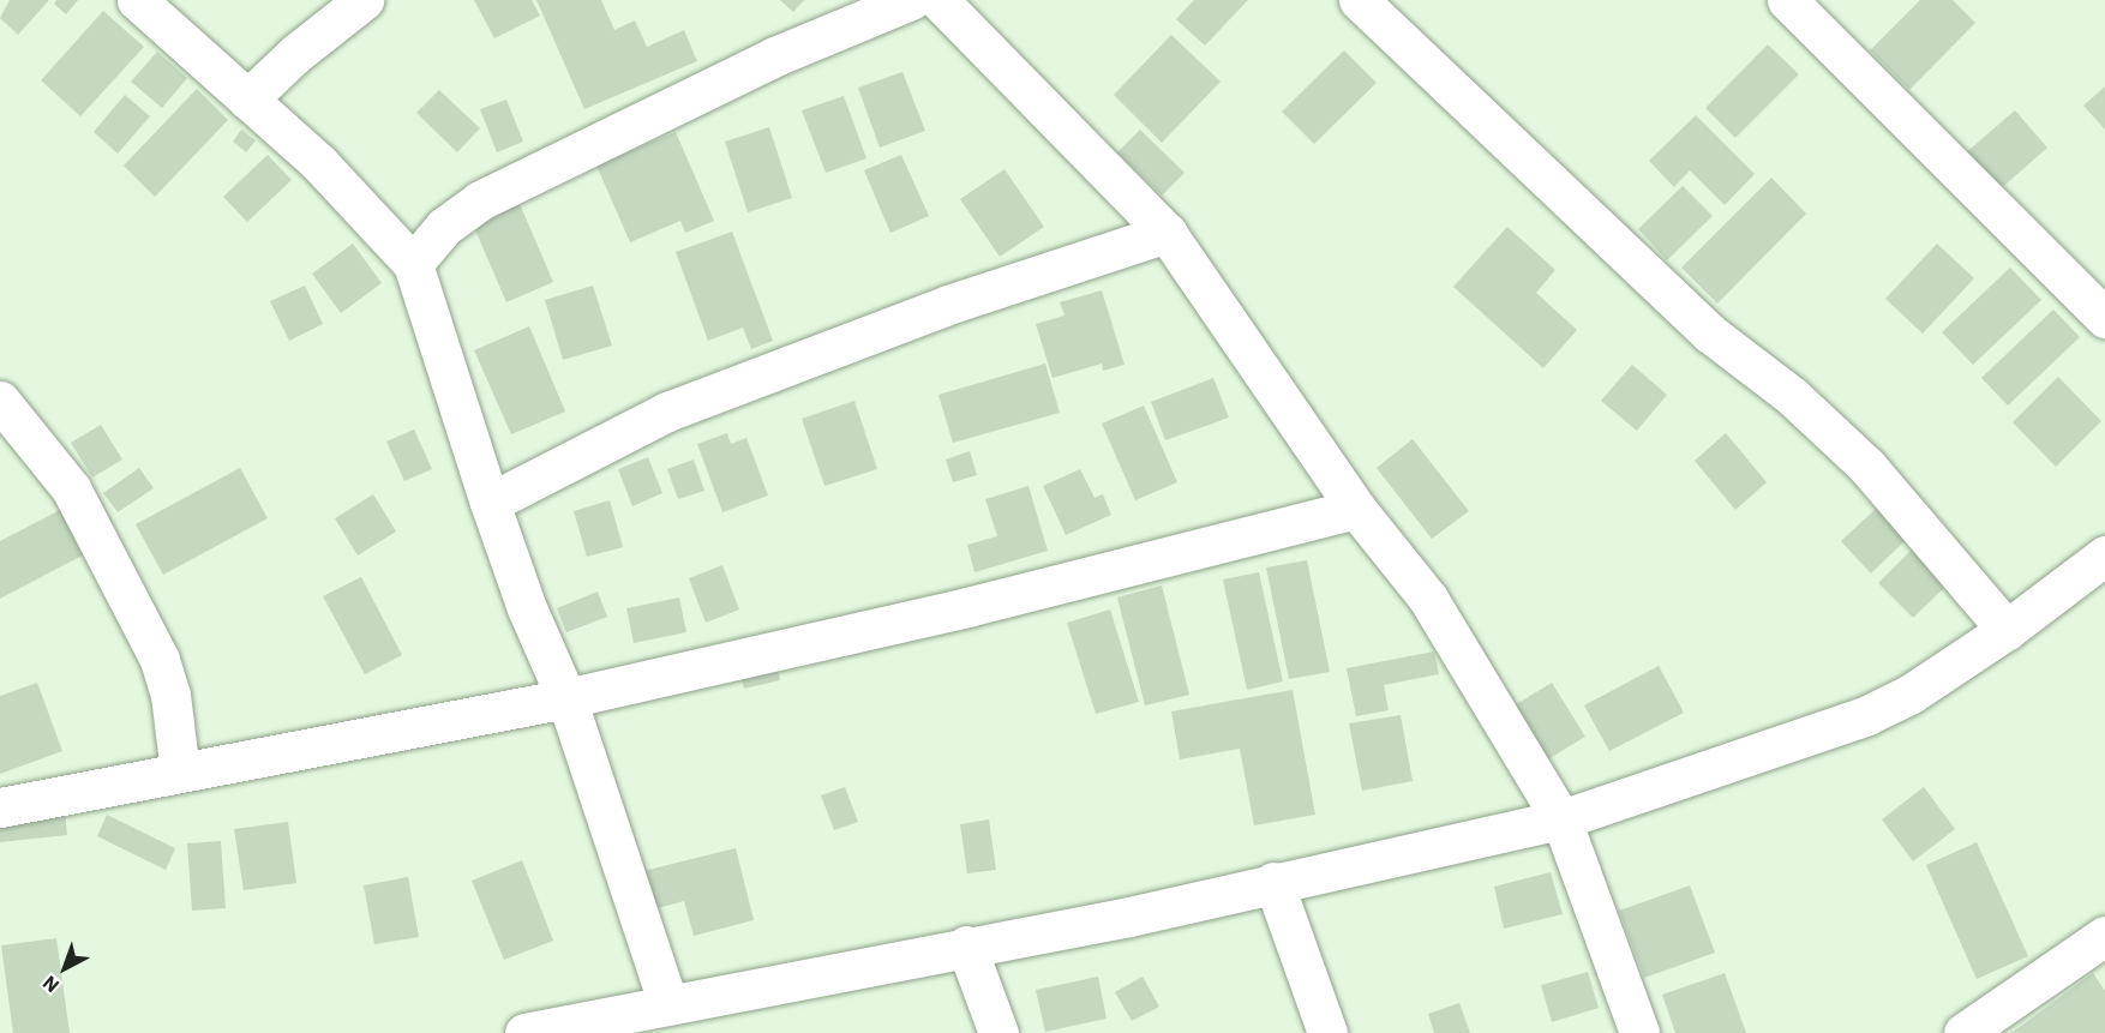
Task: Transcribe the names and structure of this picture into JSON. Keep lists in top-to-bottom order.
{
  "north": "bottom left"
}
